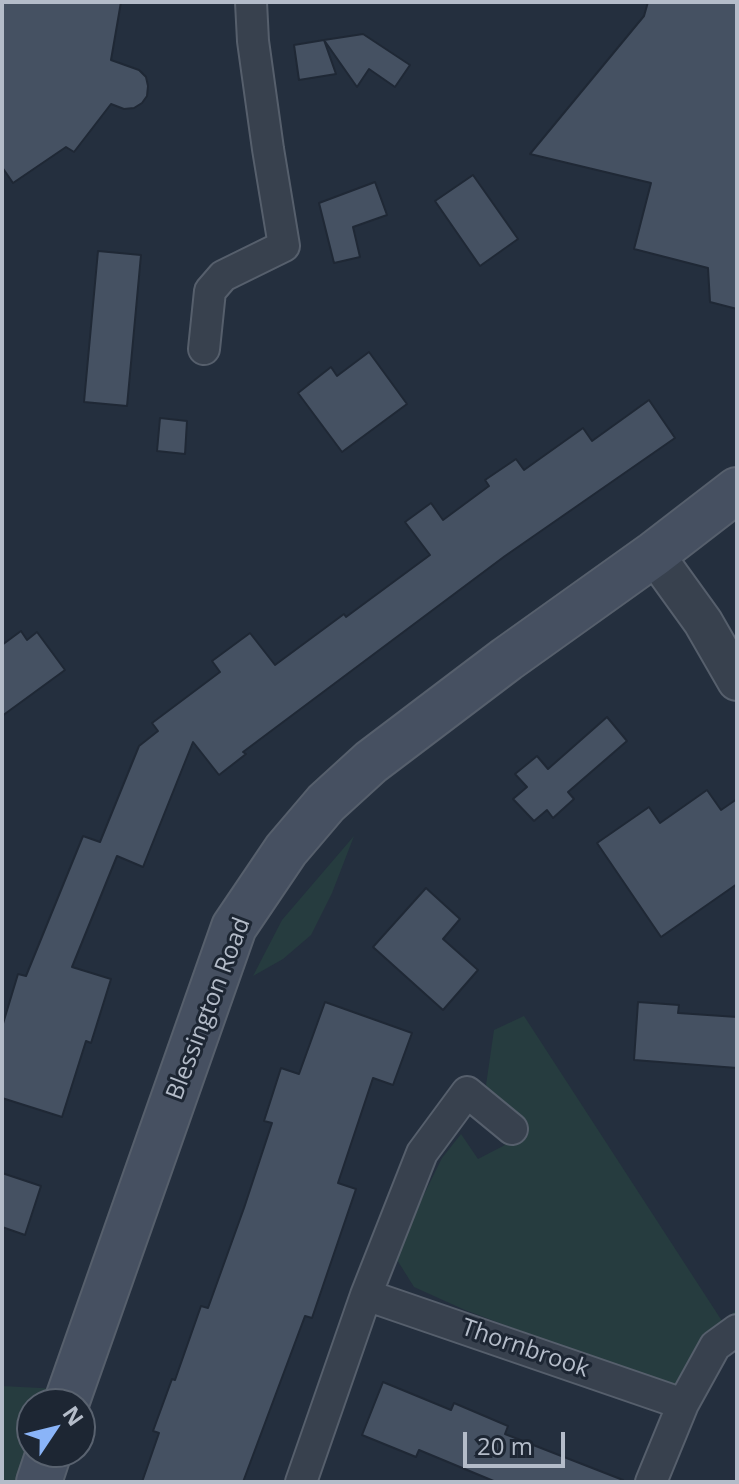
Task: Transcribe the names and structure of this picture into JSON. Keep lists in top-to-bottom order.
{
  "streets": {
    "main road": ["Blessington Road"],
    "street": ["Thornbrook"]
  },
  "scale_bar": "20 m",
  "north": "top right"
}
